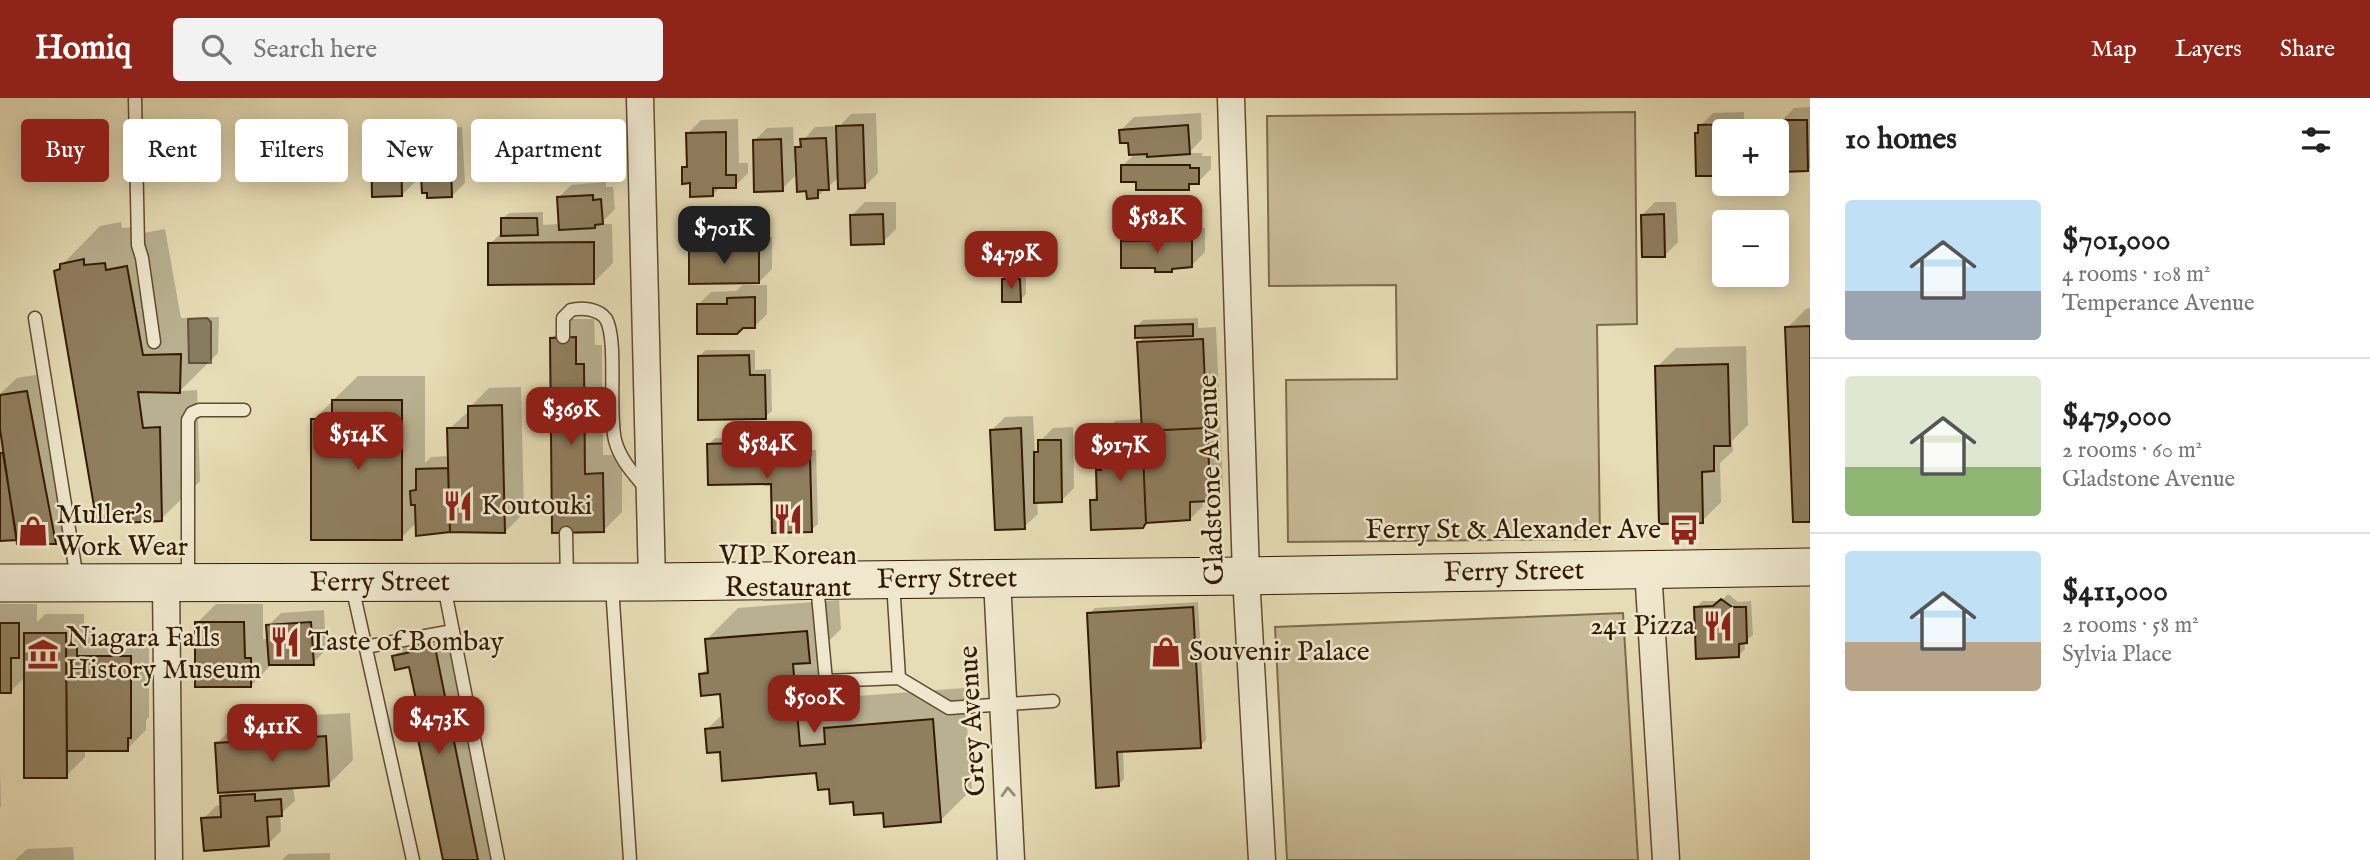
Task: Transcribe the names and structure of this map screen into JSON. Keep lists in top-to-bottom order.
{
  "streets": {
    "main road": ["Ferry Street"],
    "street": ["Gladstone Avenue", "Grey Avenue"]
  },
  "crossings": [
    ["Gladstone Avenue", "Ferry Street"],
    ["Ferry Street", "Grey Avenue"]
  ],
  "one_way": ["Grey Avenue"],
  "places": {
    "restaurant": [
      "Koutouki",
      "VIP Korean Restaurant",
      "241 Pizza",
      "Taste of Bombay"
    ],
    "bus stop": ["Ferry St & Alexander Ave"],
    "shop": ["Muller's Work Wear", "Souvenir Palace"],
    "museum": ["Niagara Falls History Museum"]
  },
  "page": {
    "header": "Homiq",
    "search": "Search here",
    "nav": ["Map", "Layers", "Share"],
    "heading": "10 homes",
    "map_buttons": ["+", "−"],
    "chip": [
      "Buy",
      "Rent",
      "Filters",
      "New",
      "Apartment"
    ],
    "list": [
      {
        "name": "$701,000",
        "note": "4 rooms · 108 m² · Temperance Avenue"
      },
      {
        "name": "$479,000",
        "note": "2 rooms · 60 m² · Gladstone Avenue"
      },
      {
        "name": "$411,000",
        "note": "2 rooms · 58 m² · Sylvia Place"
      }
    ],
    "price": [
      "$582K",
      "$701K",
      "$479K",
      "$369K",
      "$514K",
      "$584K",
      "$917K",
      "$500K",
      "$473K",
      "$411K"
    ]
  }
}
